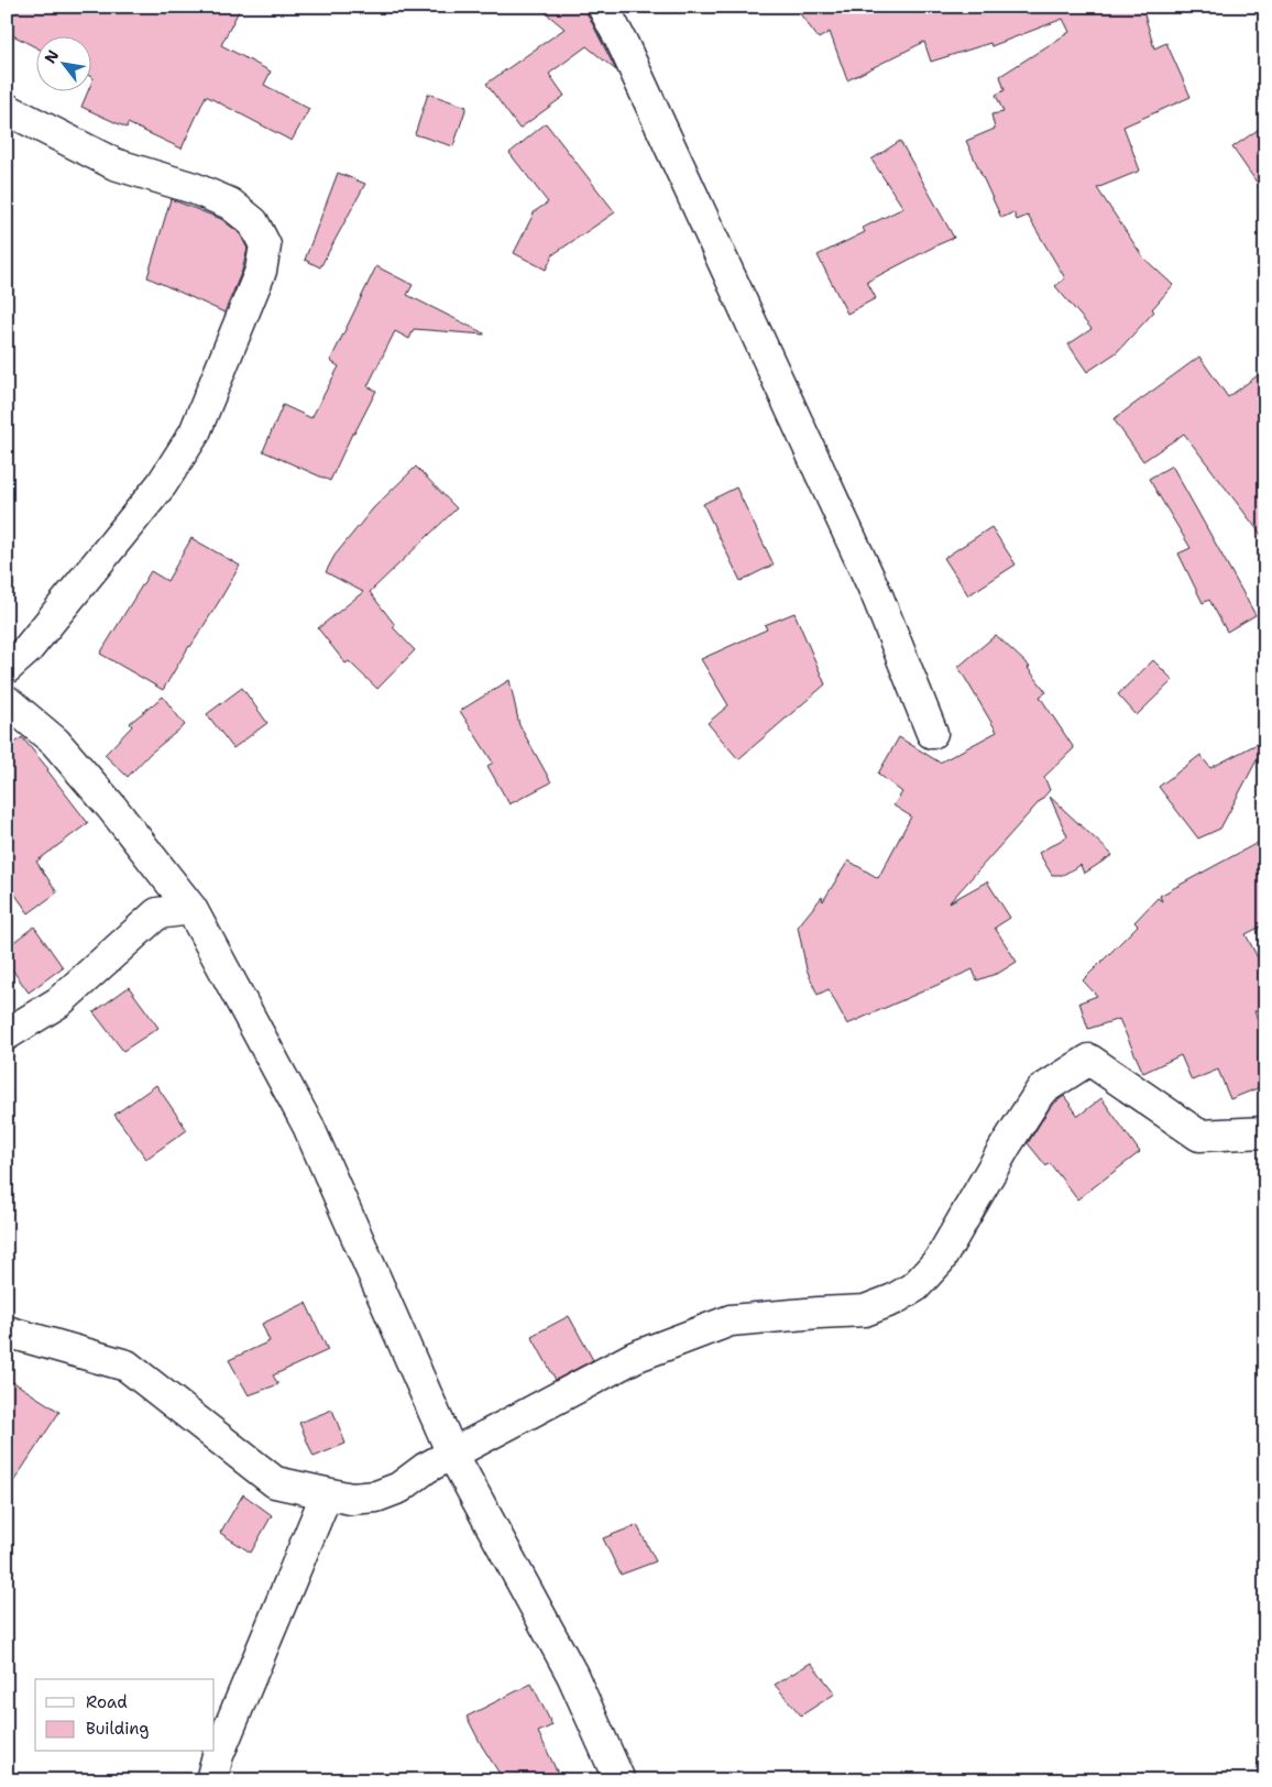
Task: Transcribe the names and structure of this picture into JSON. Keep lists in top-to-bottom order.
{
  "legend": ["Road", "Building"],
  "north": "top left"
}
